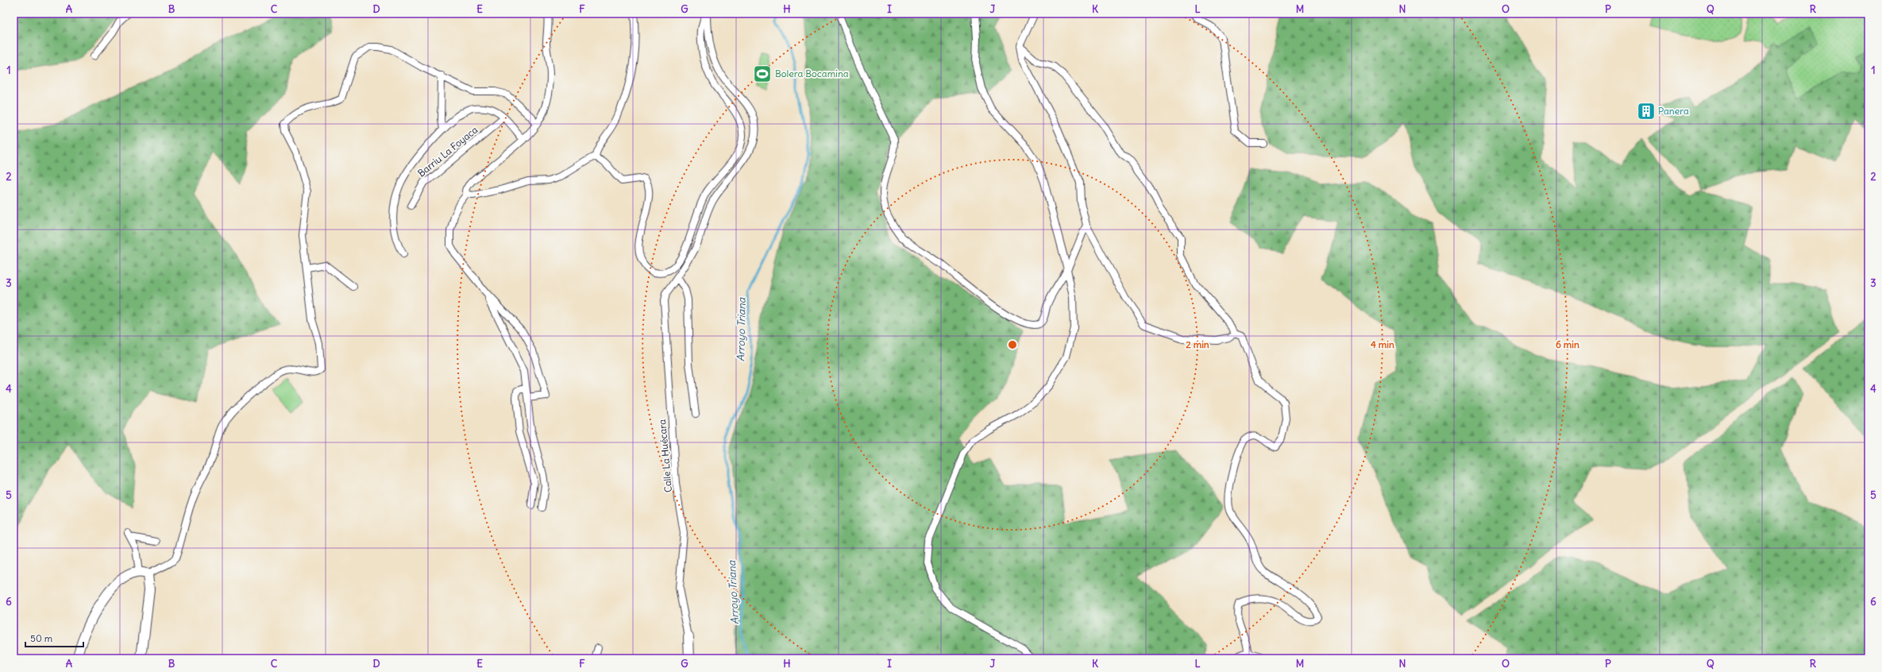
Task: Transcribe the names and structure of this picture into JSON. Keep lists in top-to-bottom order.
{
  "streets": {
    "street": ["Barriu La Foyaca", "Calle La Ḥuécara"]
  },
  "water": ["Arroyo Triana"],
  "places": {
    "sports": ["Bolera Bocamina"],
    "building": ["Panera"]
  },
  "scale_bar": "50 m",
  "grid": {
    "columns": [
      "A",
      "B",
      "C",
      "D",
      "E",
      "F",
      "G",
      "H",
      "I",
      "J",
      "K",
      "L",
      "M",
      "N",
      "O",
      "P",
      "Q",
      "R"
    ],
    "rows": [
      "1",
      "2",
      "3",
      "4",
      "5",
      "6"
    ]
  },
  "rings": ["2 min", "4 min", "6 min"]
}
